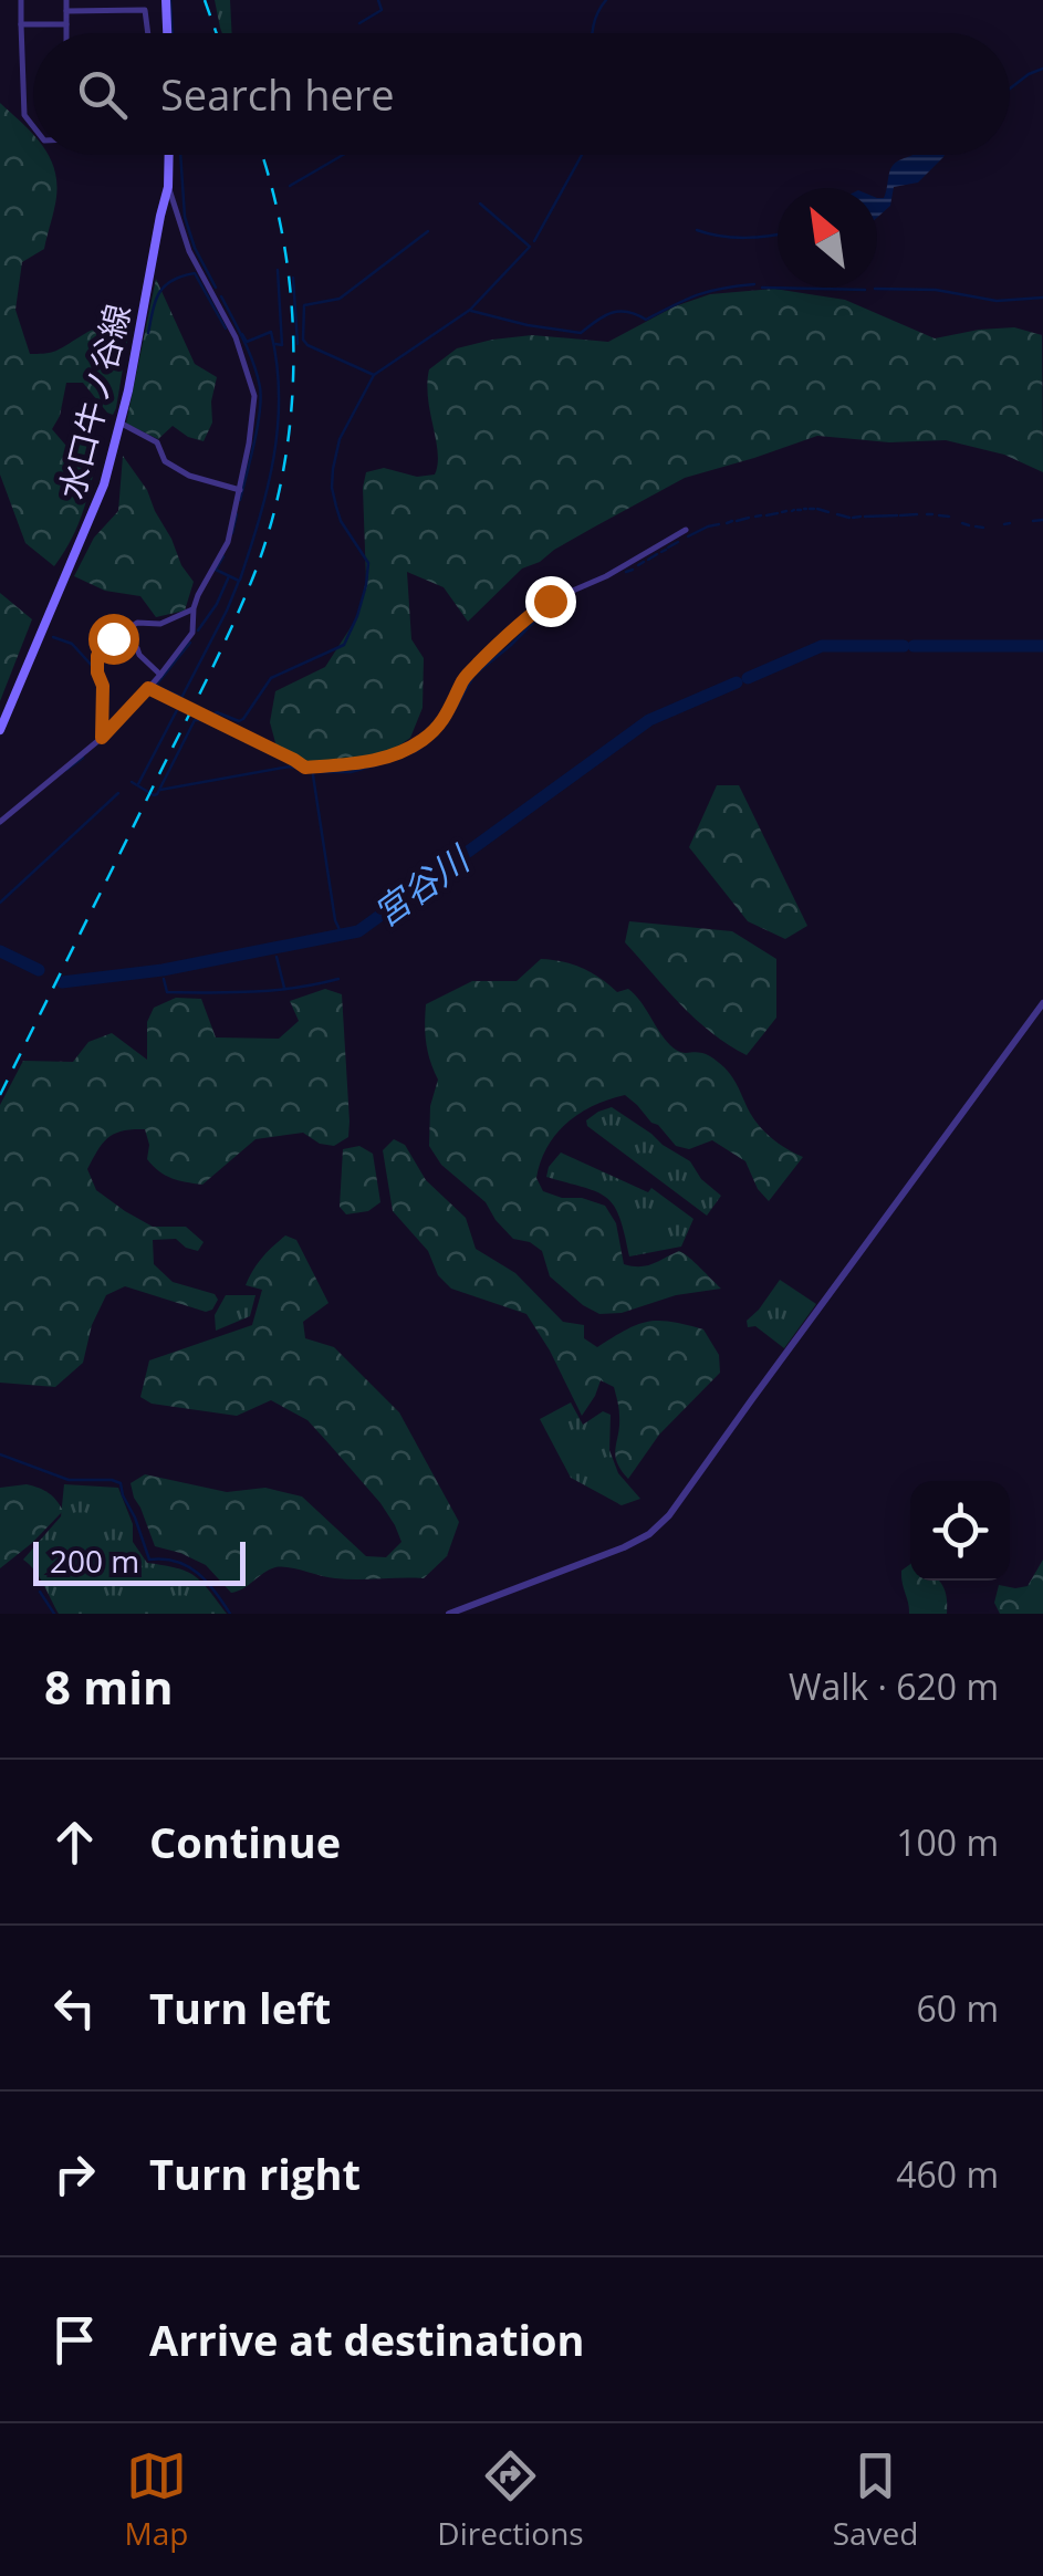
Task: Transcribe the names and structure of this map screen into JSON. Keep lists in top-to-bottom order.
{
  "streets": {
    "main road": ["水口牛ノ谷線"]
  },
  "water": ["宮谷川"],
  "scale_bar": "200 m",
  "north": "top left",
  "page": {
    "search": "Search here",
    "scale": "200 m",
    "heading": ["8 min", "Walk · 620 m"],
    "list": [
      ["Continue", "100 m"],
      ["Turn left", "60 m"],
      ["Turn right", "460 m"],
      "Arrive at destination"
    ],
    "nav": ["Map", "Directions", "Saved"]
  }
}
